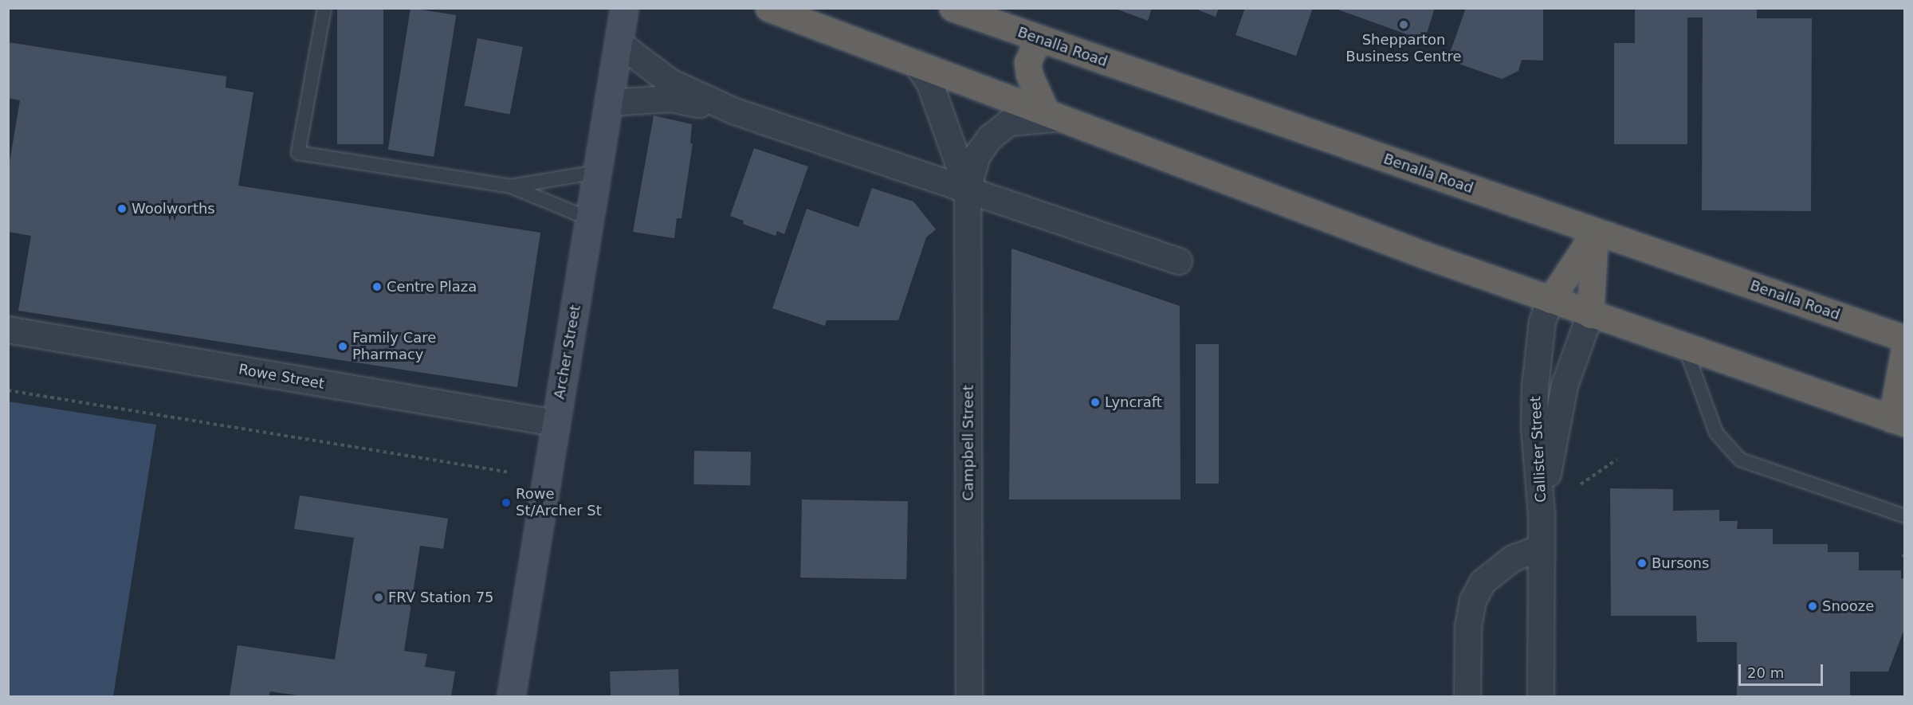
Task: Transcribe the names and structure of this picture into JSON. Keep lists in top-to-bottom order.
{
  "streets": {
    "highway": ["Benalla Road"],
    "main road": ["Archer Street"],
    "street": ["Rowe Street", "Campbell Street", "Callister Street"]
  },
  "crossings": [
    ["Archer Street", "Rowe Street"]
  ],
  "places": [
    "Shepparton Business Centre",
    "Woolworths",
    "Centre Plaza",
    "Family Care Pharmacy",
    "Lyncraft",
    "Rowe St/Archer St",
    "Bursons",
    "FRV Station 75",
    "Snooze"
  ],
  "scale_bar": "20 m"
}
